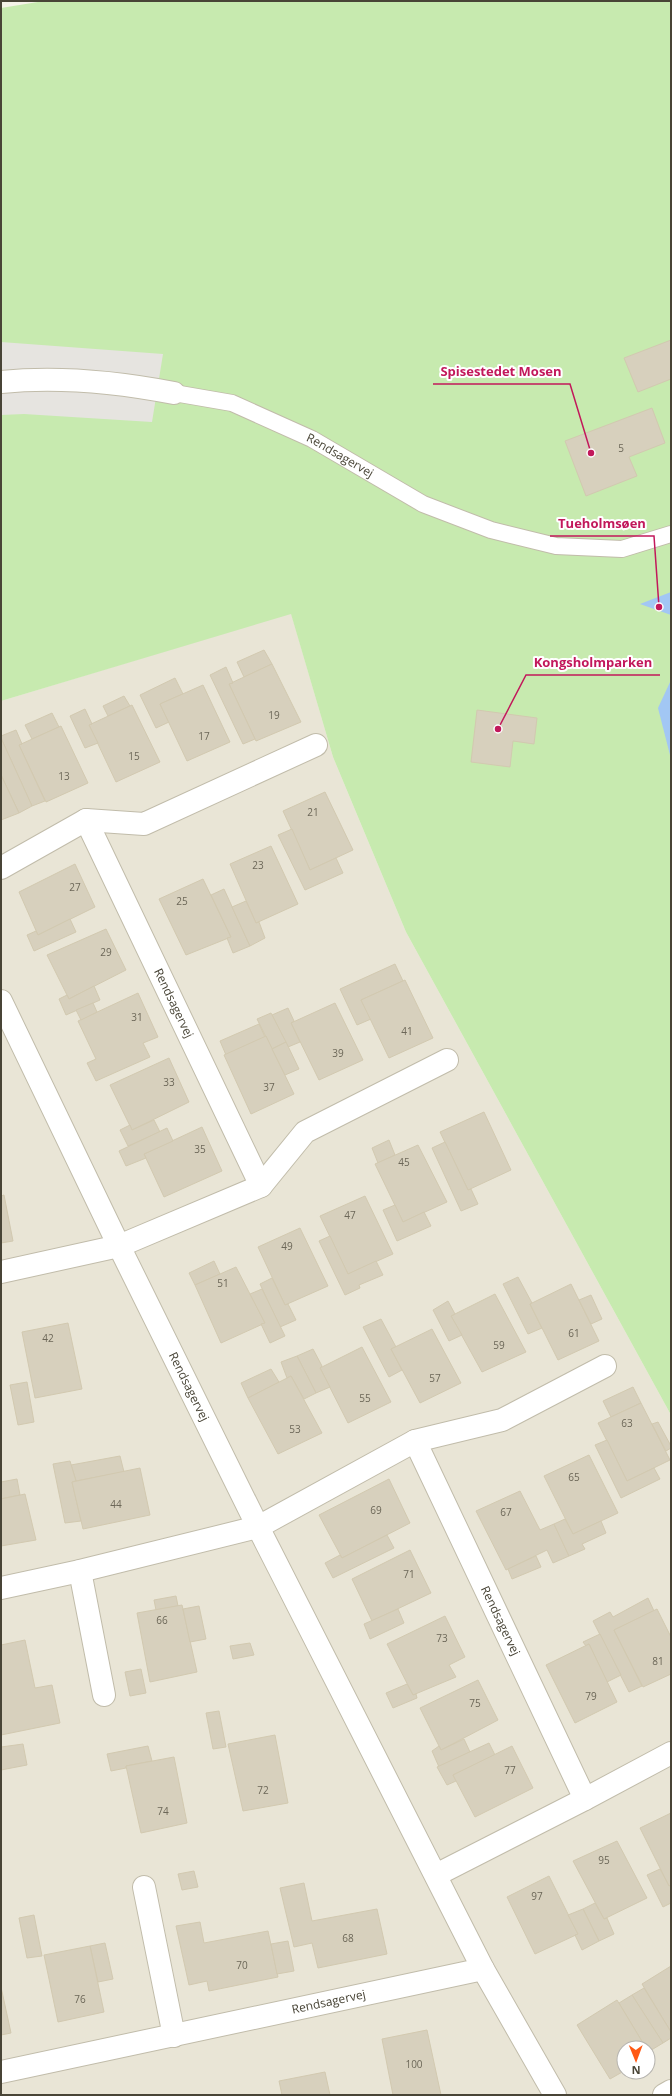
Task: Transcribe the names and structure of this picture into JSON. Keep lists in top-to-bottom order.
{
  "streets": {
    "street": ["Rendsagervej"]
  },
  "places": ["Spisestedet Mosen", "Tueholmsøen", "Kongsholmparken"],
  "house_numbers": [
    "5",
    "19",
    "17",
    "15",
    "13",
    "21",
    "23",
    "27",
    "25",
    "29",
    "31",
    "41",
    "39",
    "33",
    "37",
    "35",
    "45",
    "47",
    "49",
    "51",
    "61",
    "42",
    "59",
    "57",
    "55",
    "63",
    "53",
    "65",
    "44",
    "69",
    "67",
    "71",
    "66",
    "73",
    "81",
    "79",
    "75",
    "77",
    "72",
    "74",
    "95",
    "97",
    "68",
    "70",
    "76",
    "100"
  ],
  "north": "bottom"
}
